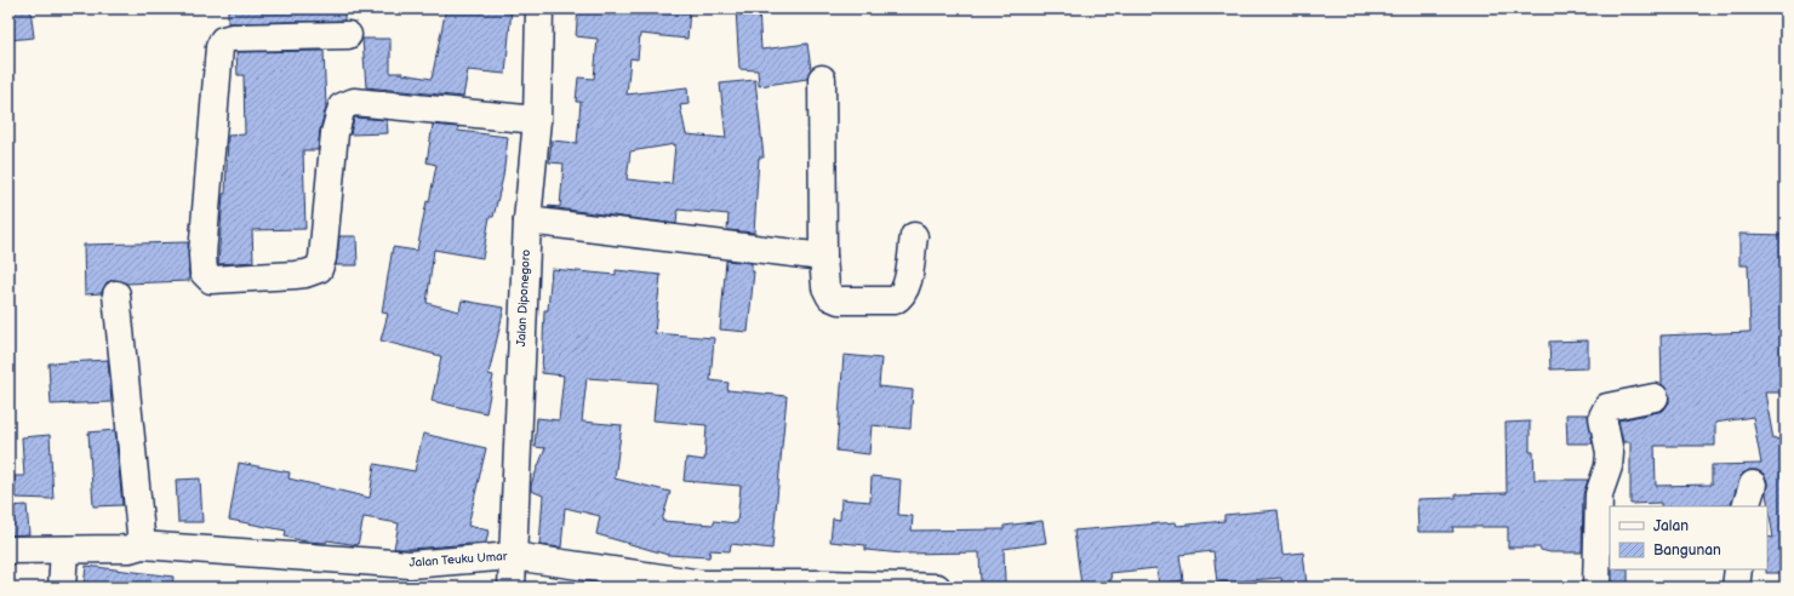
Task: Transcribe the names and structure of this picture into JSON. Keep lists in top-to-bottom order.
{
  "streets": {
    "street": ["Jalan Diponegoro", "Jalan Teuku Umar"]
  },
  "crossings": [
    ["Jalan Diponegoro", "Jalan Teuku Umar"]
  ],
  "legend": ["Jalan", "Bangunan"]
}
